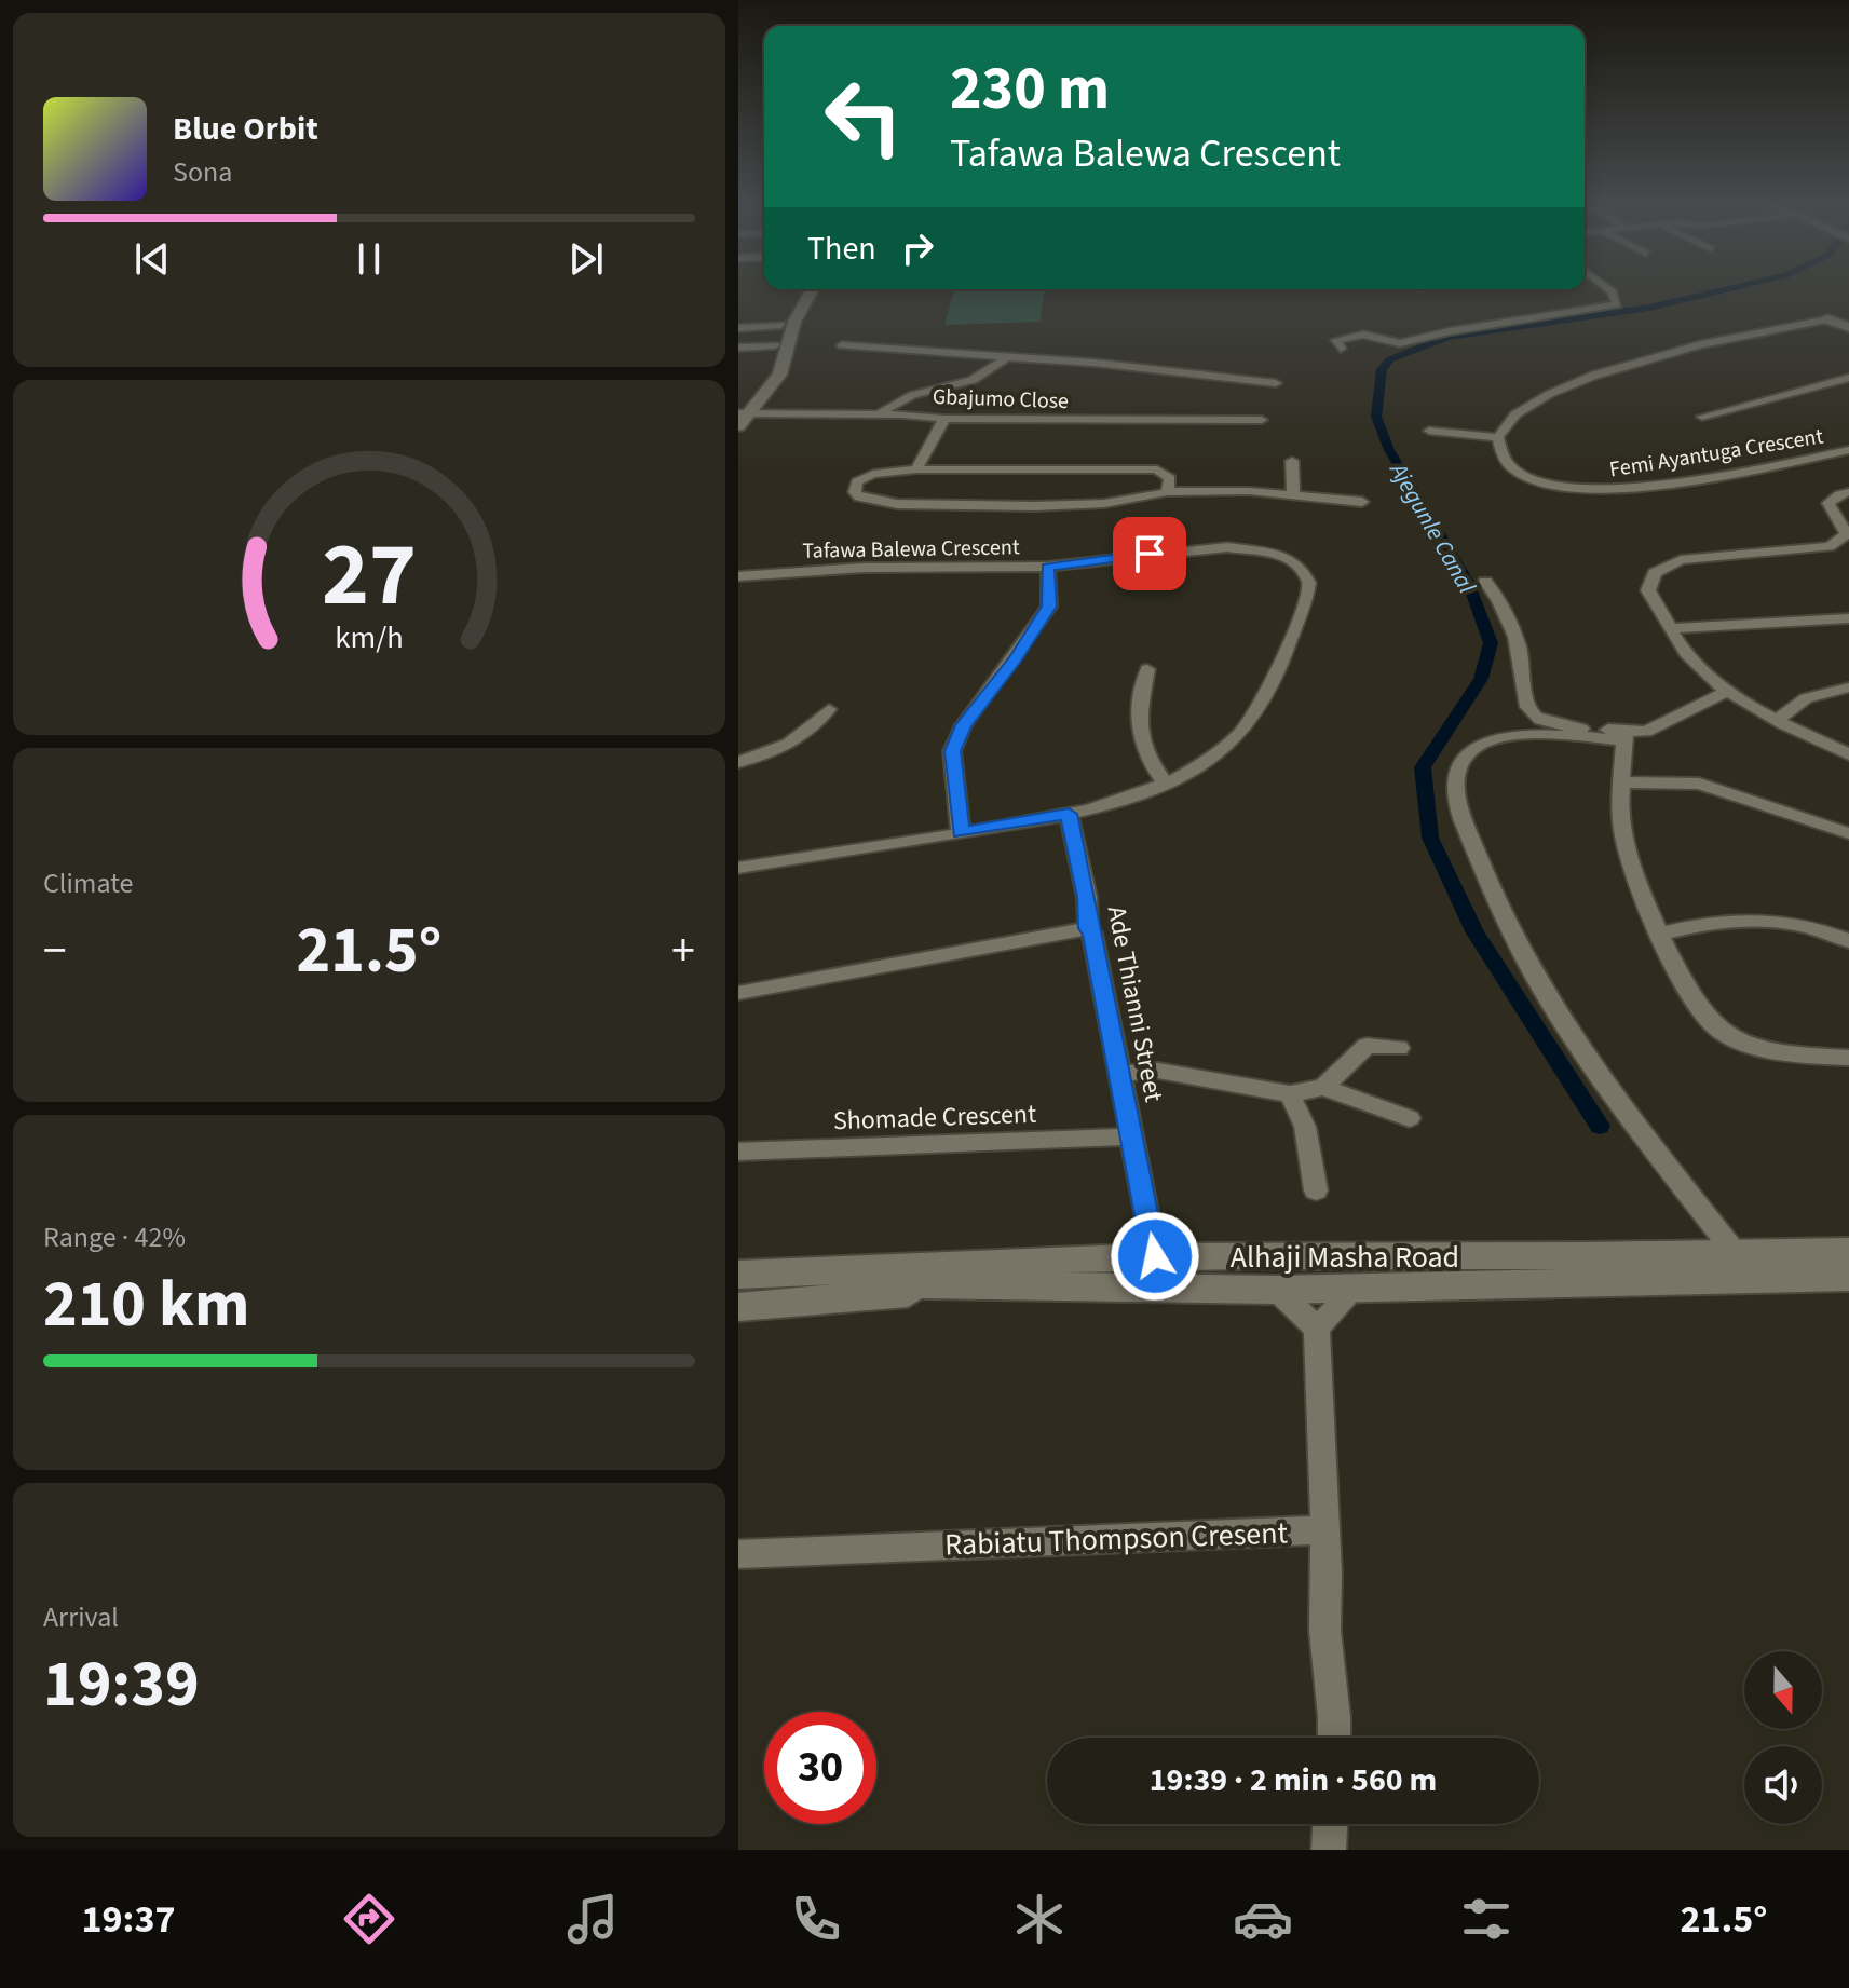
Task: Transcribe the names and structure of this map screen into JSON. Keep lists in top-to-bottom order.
{
  "streets": {
    "street": [
      "Gbajumo Close",
      "Femi Ayantuga Crescent",
      "Tafawa Balewa Crescent",
      "Ade Thianni Street",
      "Shomade Crescent",
      "Alhaji Masha Road",
      "Rabiatu Thompson Cresent"
    ]
  },
  "crossings": [
    ["Tafawa Balewa Crescent", "Ade Thianni Street"],
    ["Ade Thianni Street", "Shomade Crescent"],
    ["Ade Thianni Street", "Alhaji Masha Road"]
  ],
  "water": ["Ajegunle Canal"],
  "north": "bottom",
  "page": {
    "turn": ["230 m", "Tafawa Balewa Crescent"],
    "song": ["Blue Orbit", "Sona"],
    "then": "Then",
    "tile": [
      "Climate",
      ["Range · 42%", "210 km"],
      ["Arrival", "19:39"]
    ],
    "heat": ["−", "21.5°", "+"],
    "limit": "30",
    "trip": "19:39 · 2 min · 560 m",
    "tabs": ["19:37", "21.5°"],
    "gauge": ["27", "km/h"]
  }
}
